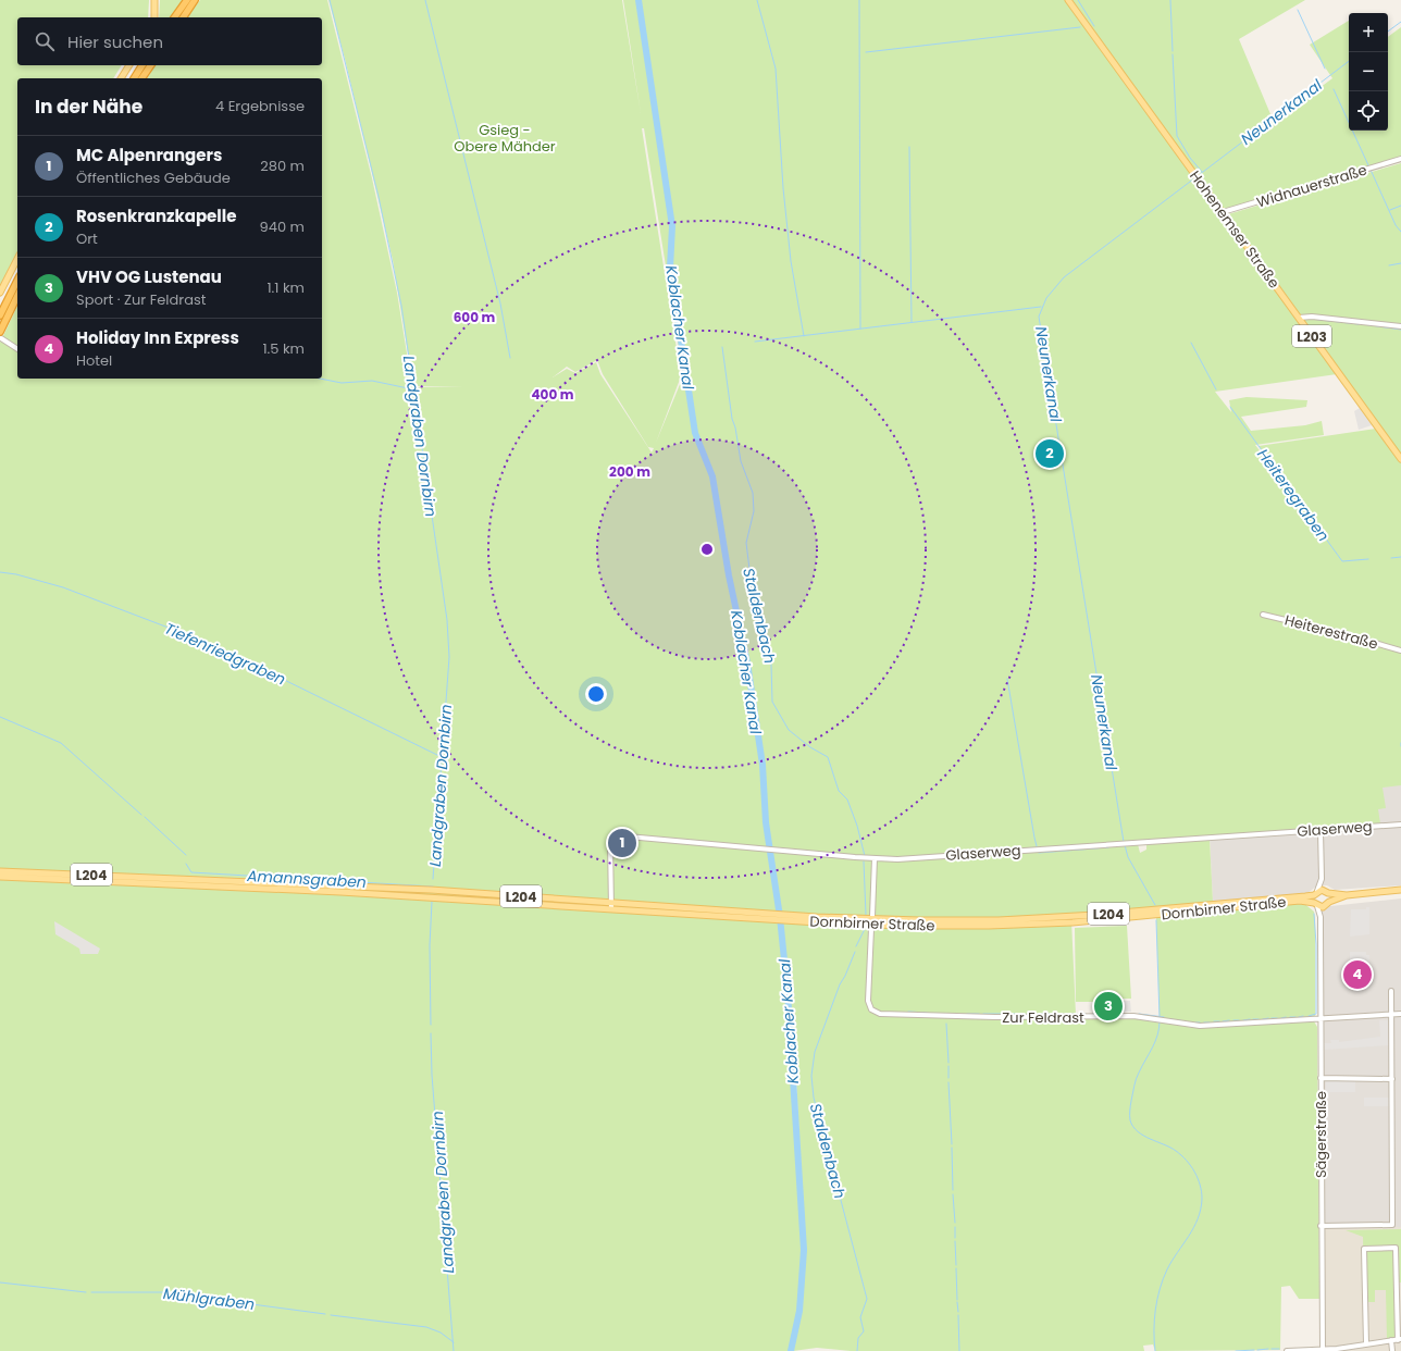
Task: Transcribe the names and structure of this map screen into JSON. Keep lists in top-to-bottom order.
{
  "streets": {
    "main road": [
      "Hohenemser Straße",
      "L203",
      "L204",
      "Dornbirner Straße"
    ],
    "street": [
      "Widnauerstraße",
      "Heiterestraße",
      "Glaserweg",
      "Zur Feldrast",
      "Sägerstraße"
    ]
  },
  "crossings": [
    ["Widnauerstraße", "Hohenemser Straße"],
    ["Glaserweg", "Dornbirner Straße"],
    ["L204", "Dornbirner Straße"],
    ["Dornbirner Straße", "Sägerstraße"],
    ["Zur Feldrast", "Sägerstraße"]
  ],
  "water": [
    "Neunerkanal",
    "Koblacher Kanal",
    "Landgraben Dornbirn",
    "Heiteregraben",
    "Staldenbach",
    "Tiefenriedgraben",
    "Amannsgraben",
    "Mühlgraben"
  ],
  "parks": ["Gsieg - Obere Mähder"],
  "page": {
    "map_buttons": ["+", "−"],
    "search": "Hier suchen",
    "heading": ["In der Nähe", "4 Ergebnisse"],
    "list": [
      {
        "mark": "1",
        "name": "MC Alpenrangers",
        "note": "Öffentliches Gebäude",
        "value": "280 m"
      },
      {
        "mark": "2",
        "name": "Rosenkranzkapelle",
        "note": "Ort",
        "value": "940 m"
      },
      {
        "mark": "3",
        "name": "VHV OG Lustenau",
        "note": "Sport · Zur Feldrast",
        "value": "1.1 km"
      },
      {
        "mark": "4",
        "name": "Holiday Inn Express",
        "note": "Hotel",
        "value": "1.5 km"
      }
    ],
    "pins": [
      "2",
      "1",
      "4",
      "3"
    ]
  },
  "rings": ["600 m", "400 m", "200 m"]
}
